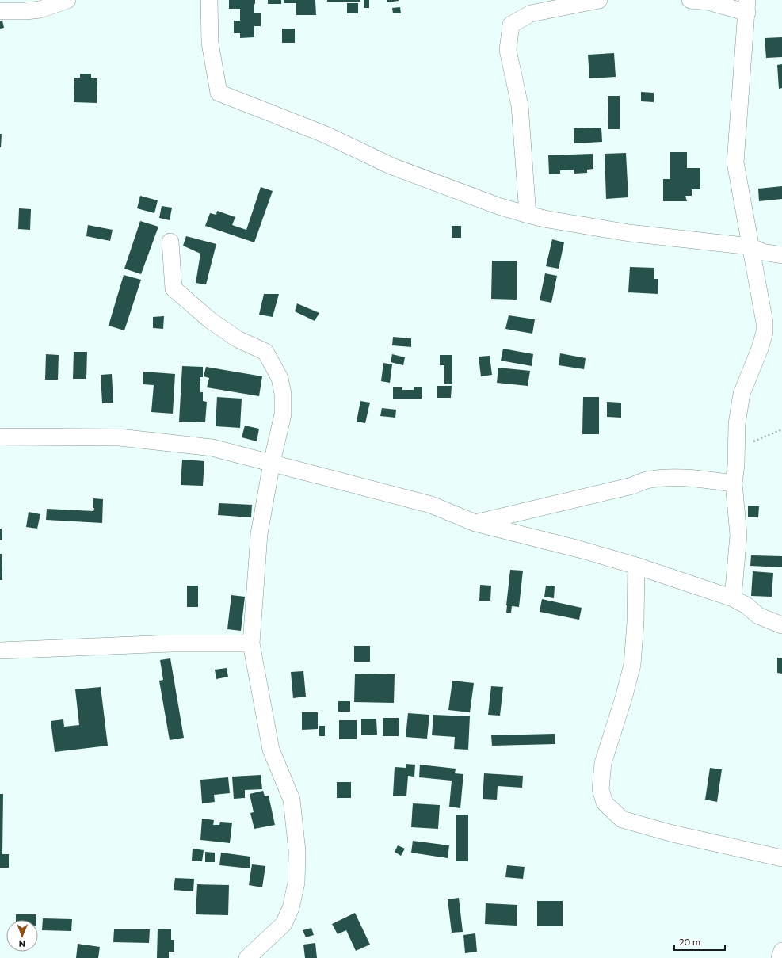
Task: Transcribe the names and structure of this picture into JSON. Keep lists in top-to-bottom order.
{
  "scale_bar": "20 m",
  "north": "bottom"
}
